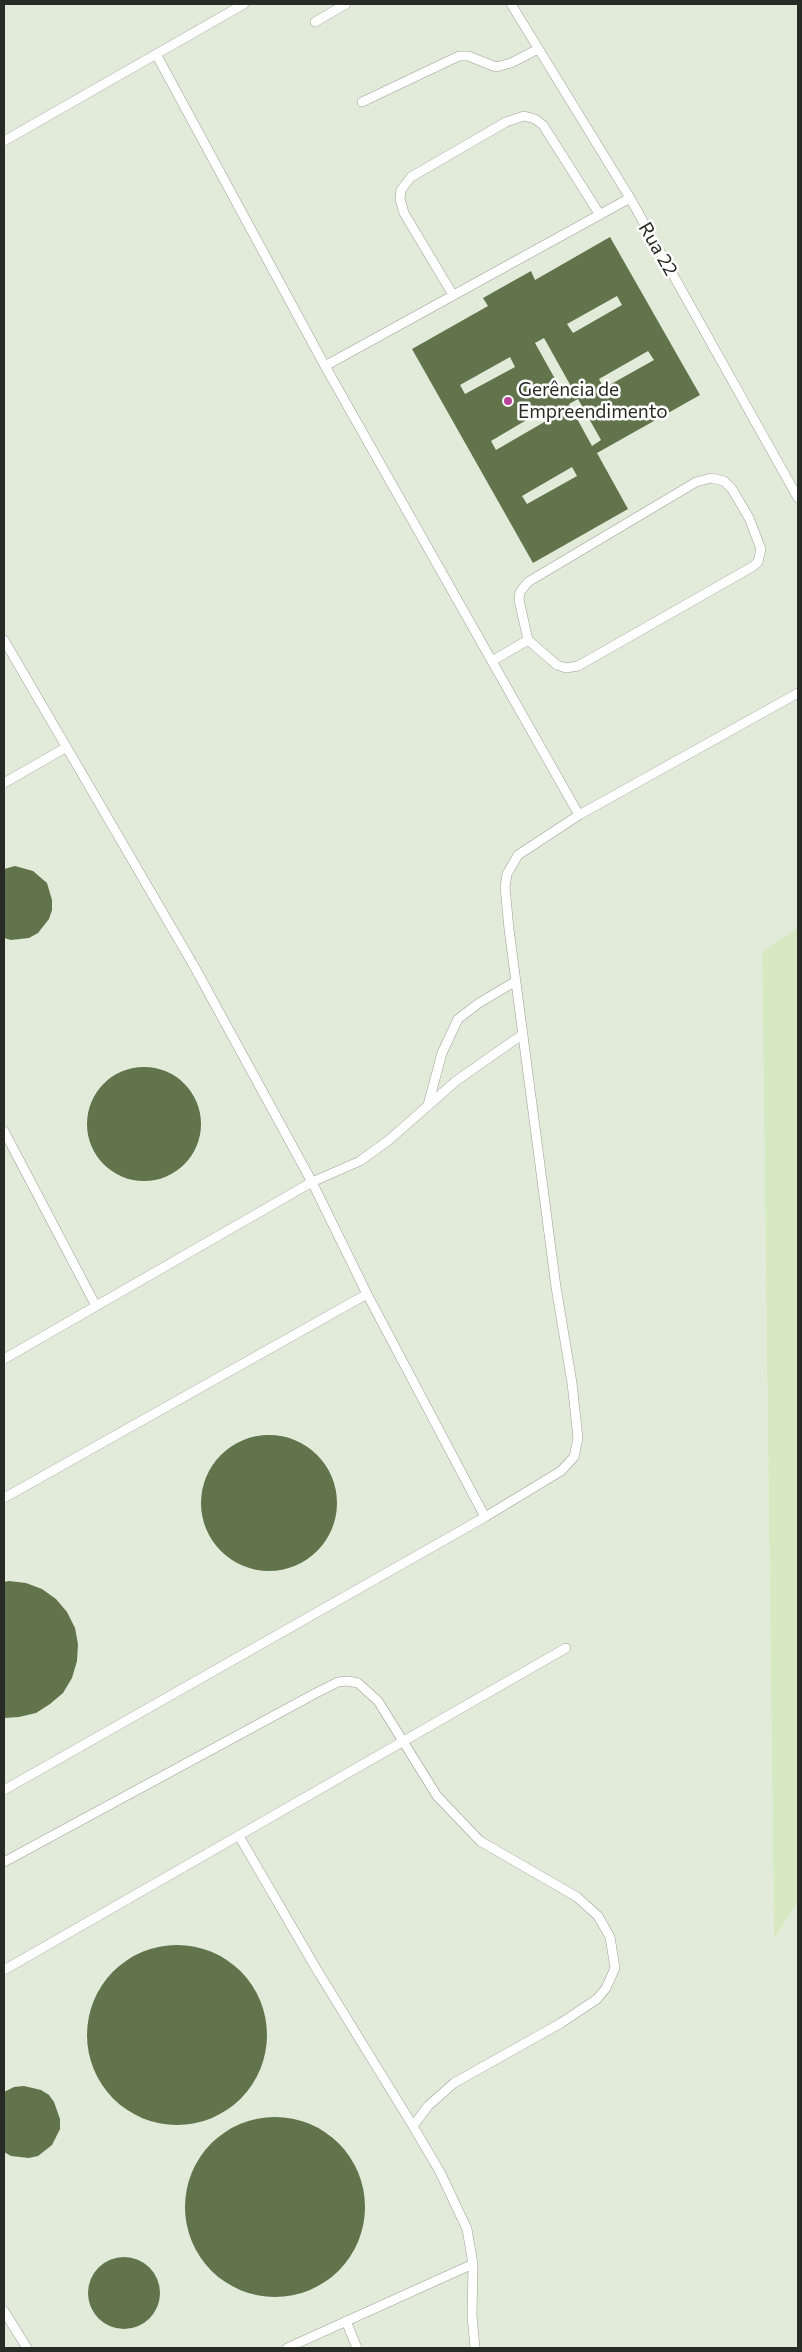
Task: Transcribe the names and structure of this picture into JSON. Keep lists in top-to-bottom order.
{
  "streets": {
    "lane": ["Rua 22"]
  },
  "places": ["Gerência de Empreendimento"]
}
